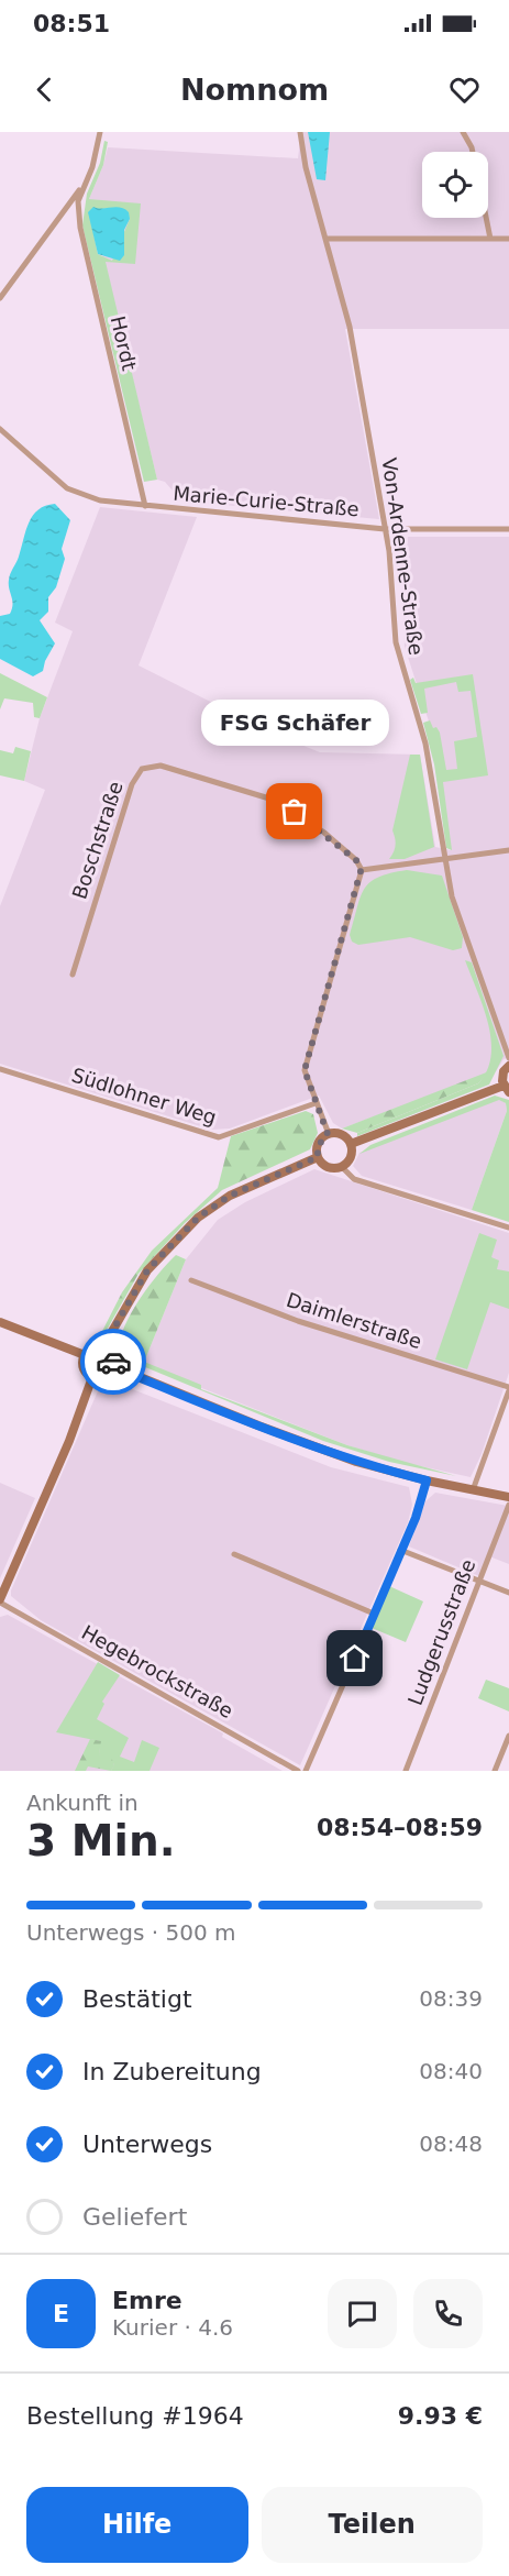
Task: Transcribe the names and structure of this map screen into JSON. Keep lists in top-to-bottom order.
{
  "streets": {
    "street": [
      "Hordt",
      "Marie-Curie-Straße",
      "Von-Ardenne-Straße",
      "Boschstraße",
      "Südlohner Weg",
      "Daimlerstraße",
      "Ludgerusstraße",
      "Hegebrockstraße"
    ]
  },
  "crossings": [
    ["Hordt", "Marie-Curie-Straße"],
    ["Marie-Curie-Straße", "Von-Ardenne-Straße"]
  ],
  "places": ["FSG Schäfer"],
  "page": {
    "status": "08:51",
    "header": "Nomnom",
    "bubble": "FSG Schäfer",
    "heading": ["3 Min.", "Ankunft in", "08:54–08:59"],
    "panel": [
      "Emre",
      "Kurier · 4.6",
      "Bestellung #1964",
      "9.93 €"
    ],
    "bar": "Unterwegs · 500 m",
    "list": [
      ["Bestätigt", "08:39"],
      ["In Zubereitung", "08:40"],
      ["Unterwegs", "08:48"],
      "Geliefert"
    ],
    "round": "E",
    "buttons": ["Hilfe", "Teilen"]
  }
}
